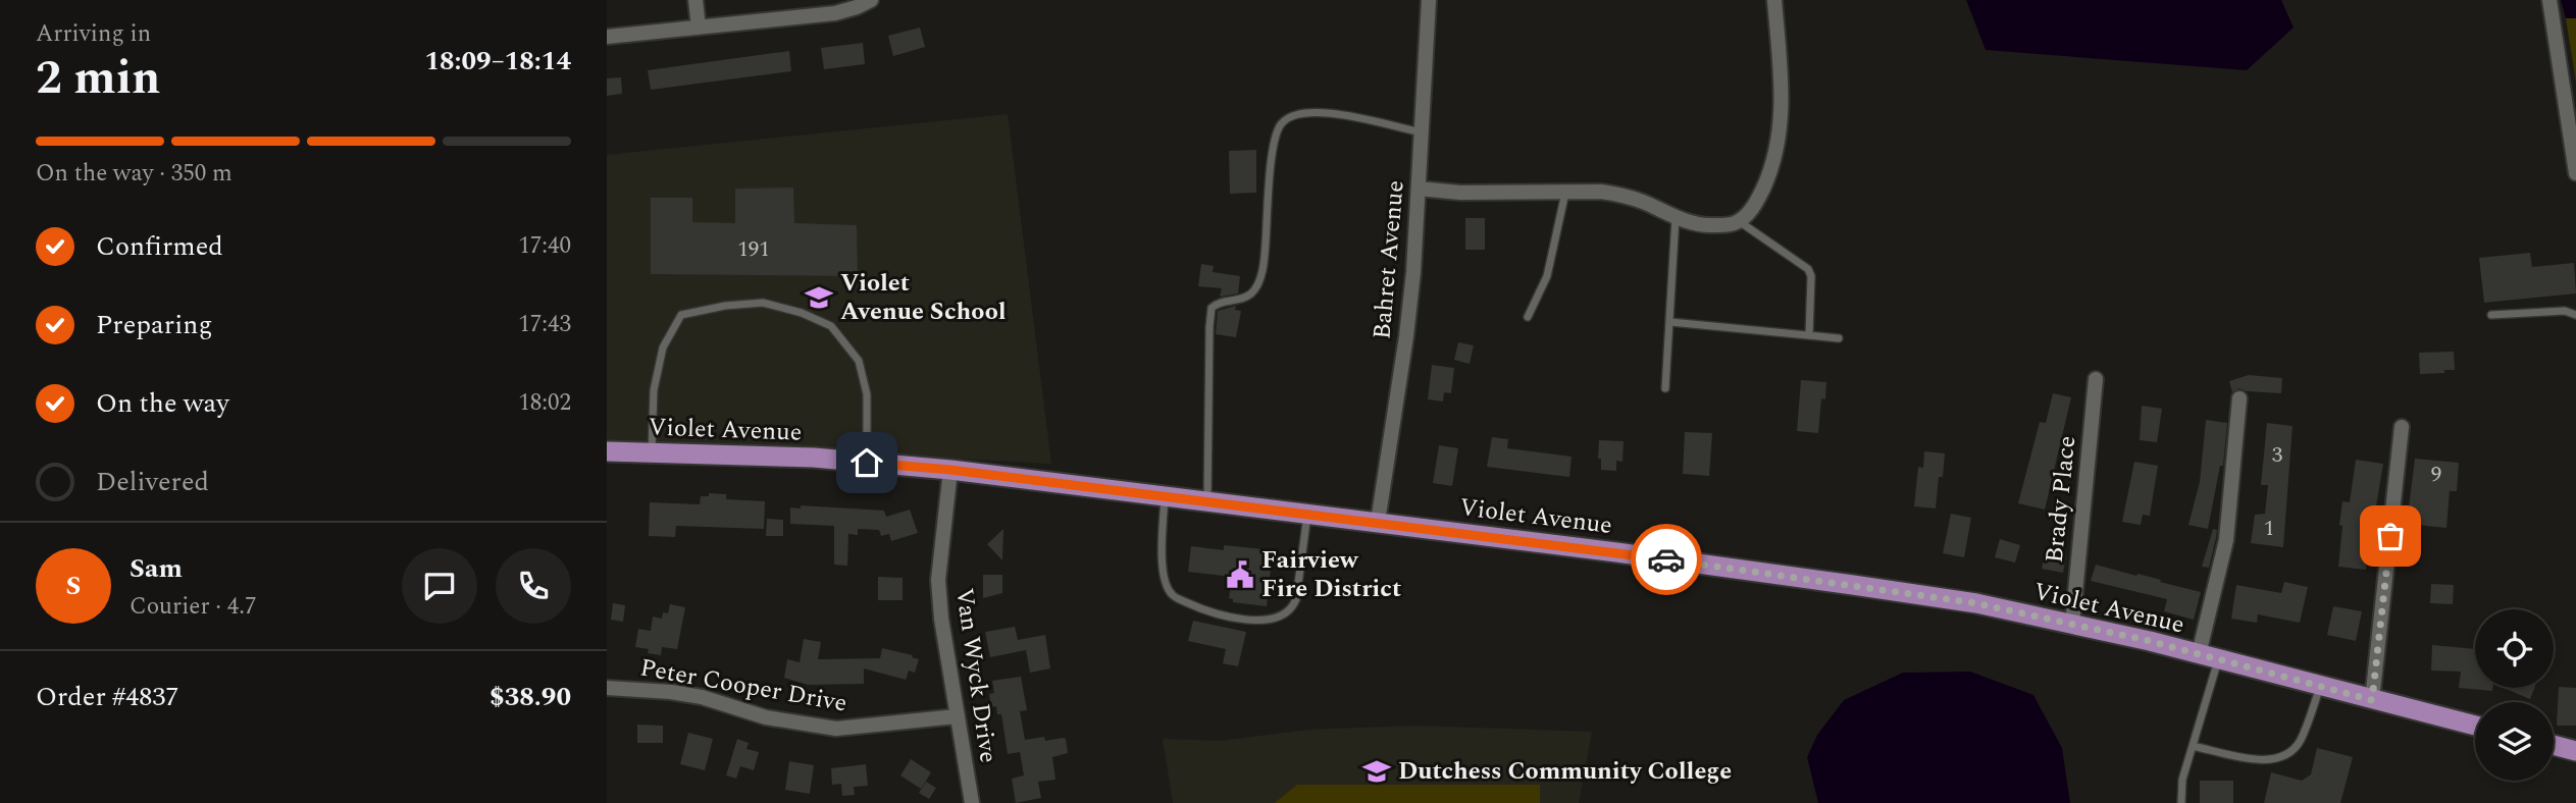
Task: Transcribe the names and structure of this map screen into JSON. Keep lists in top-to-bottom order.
{
  "streets": {
    "main road": ["Violet Avenue"],
    "street": [
      "Bahret Avenue",
      "Brady Place",
      "Van Wyck Drive",
      "Peter Cooper Drive"
    ]
  },
  "crossings": [
    ["Bahret Avenue", "Violet Avenue"],
    ["Violet Avenue", "Brady Place"],
    ["Violet Avenue", "Van Wyck Drive"],
    ["Van Wyck Drive", "Peter Cooper Drive"]
  ],
  "places": {
    "school or university": ["Violet Avenue School", "Dutchess Community College"],
    "public building": ["Fairview Fire District"]
  },
  "house_numbers": [
    "191",
    "3",
    "9",
    "1"
  ],
  "page": {
    "heading": ["2 min", "Arriving in", "18:09–18:14"],
    "panel": [
      "Sam",
      "Courier · 4.7",
      "Order #4837",
      "$38.90"
    ],
    "bar": "On the way · 350 m",
    "list": [
      ["Confirmed", "17:40"],
      ["Preparing", "17:43"],
      ["On the way", "18:02"],
      "Delivered"
    ],
    "round": "S"
  }
}
